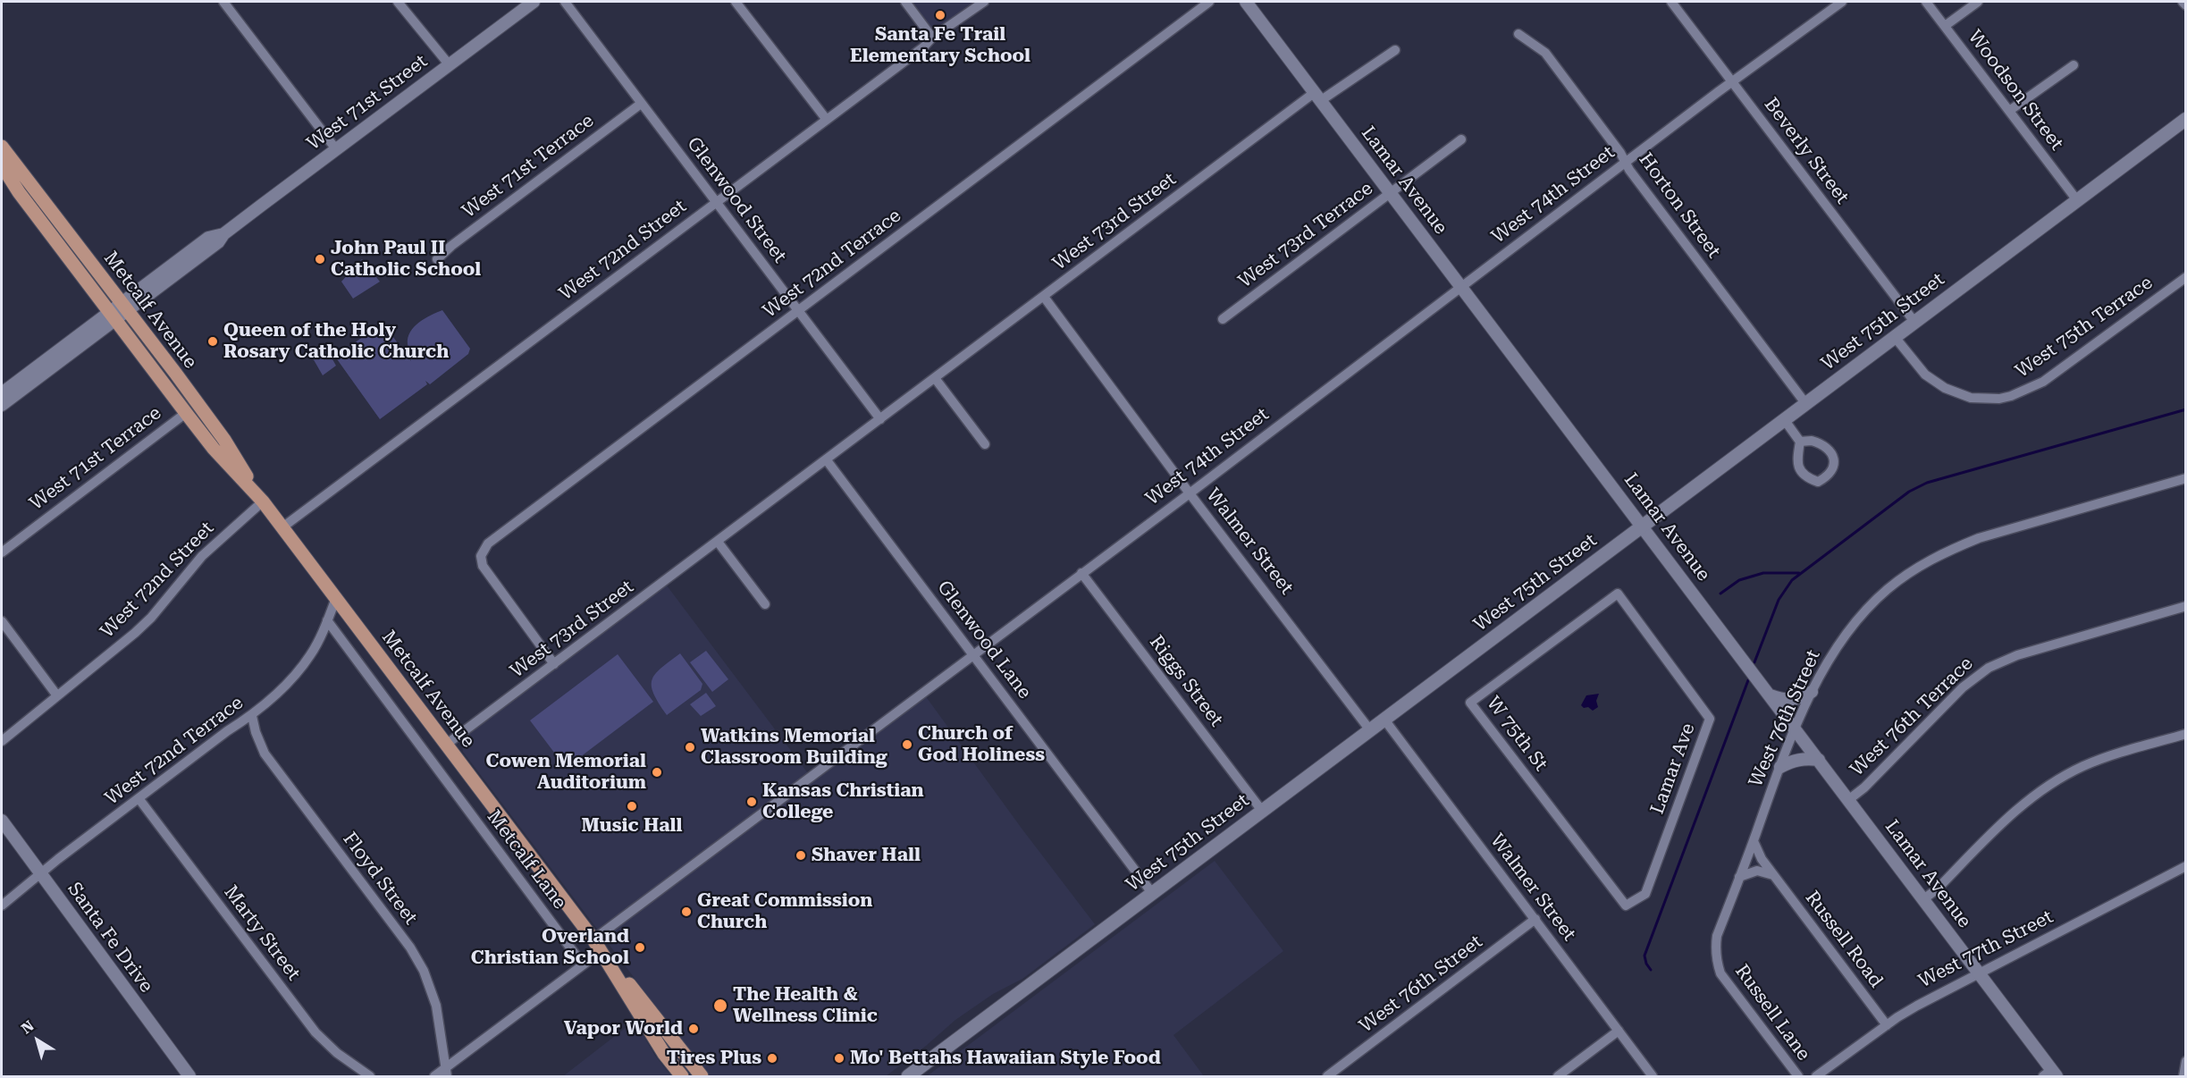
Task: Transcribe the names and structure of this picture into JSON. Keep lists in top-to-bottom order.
{
  "streets": {
    "main road": ["Metcalf Avenue", "West 75th Street"],
    "street": [
      "Woodson Street",
      "West 71st Street",
      "Beverly Street",
      "West 71st Terrace",
      "Lamar Avenue",
      "West 74th Street",
      "Glenwood Street",
      "Horton Street",
      "West 73rd Street",
      "West 73rd Terrace",
      "West 72nd Street",
      "West 72nd Terrace",
      "West 75th Terrace",
      "Walmer Street",
      "Glenwood Lane",
      "Riggs Street",
      "West 76th Terrace",
      "West 76th Street",
      "W 75th St",
      "Lamar Ave",
      "Metcalf Lane",
      "Floyd Street",
      "Marty Street",
      "Santa Fe Drive",
      "Russell Road",
      "West 77th Street",
      "Russell Lane"
    ]
  },
  "crossings": [
    ["Woodson Street", "West 75th Street"],
    ["West 71st Street", "Metcalf Avenue"],
    ["Beverly Street", "West 74th Street"],
    ["Beverly Street", "West 75th Street"],
    ["West 71st Terrace", "Glenwood Street"],
    ["West 71st Terrace", "Metcalf Avenue"],
    ["Lamar Avenue", "West 74th Street"],
    ["Lamar Avenue", "West 73rd Street"],
    ["Lamar Avenue", "West 73rd Terrace"],
    ["Lamar Avenue", "West 75th Street"],
    ["Lamar Avenue", "West 76th Terrace"],
    ["Lamar Avenue", "West 76th Street"],
    ["Lamar Avenue", "West 77th Street"],
    ["West 74th Street", "Horton Street"],
    ["West 74th Street", "Metcalf Avenue"],
    ["West 74th Street", "Walmer Street"],
    ["West 74th Street", "Glenwood Lane"],
    ["West 74th Street", "Riggs Street"],
    ["Glenwood Street", "West 73rd Street"],
    ["Glenwood Street", "West 72nd Street"],
    ["Glenwood Street", "West 72nd Terrace"],
    ["Horton Street", "West 75th Street"],
    ["West 73rd Street", "West 72nd Terrace"],
    ["West 73rd Street", "Metcalf Avenue"],
    ["West 73rd Street", "Walmer Street"],
    ["West 73rd Street", "Glenwood Lane"],
    ["West 72nd Street", "Metcalf Avenue"],
    ["West 72nd Terrace", "Metcalf Avenue"],
    ["West 72nd Terrace", "Metcalf Lane"],
    ["West 72nd Terrace", "Floyd Street"],
    ["West 72nd Terrace", "Marty Street"],
    ["West 72nd Terrace", "Santa Fe Drive"],
    ["West 75th Street", "West 75th Terrace"],
    ["West 75th Street", "Walmer Street"],
    ["West 75th Street", "Glenwood Lane"],
    ["West 75th Street", "Riggs Street"],
    ["Walmer Street", "West 76th Street"],
    ["West 76th Street", "Russell Road"],
    ["West 76th Street", "Russell Lane"],
    ["W 75th St", "Lamar Ave"],
    ["Russell Road", "West 77th Street"]
  ],
  "places": [
    "Santa Fe Trail Elementary School",
    "John Paul II Catholic School",
    "Queen of the Holy Rosary Catholic Church",
    "Church of God Holiness",
    "Watkins Memorial Classroom Building",
    "Cowen Memorial Auditorium",
    "Kansas Christian College",
    "Music Hall",
    "Shaver Hall",
    "Great Commission Church",
    "Overland Christian School",
    "The Health & Wellness Clinic",
    "Vapor World",
    "Tires Plus",
    "Mo' Bettahs Hawaiian Style Food"
  ],
  "north": "top left"
}
